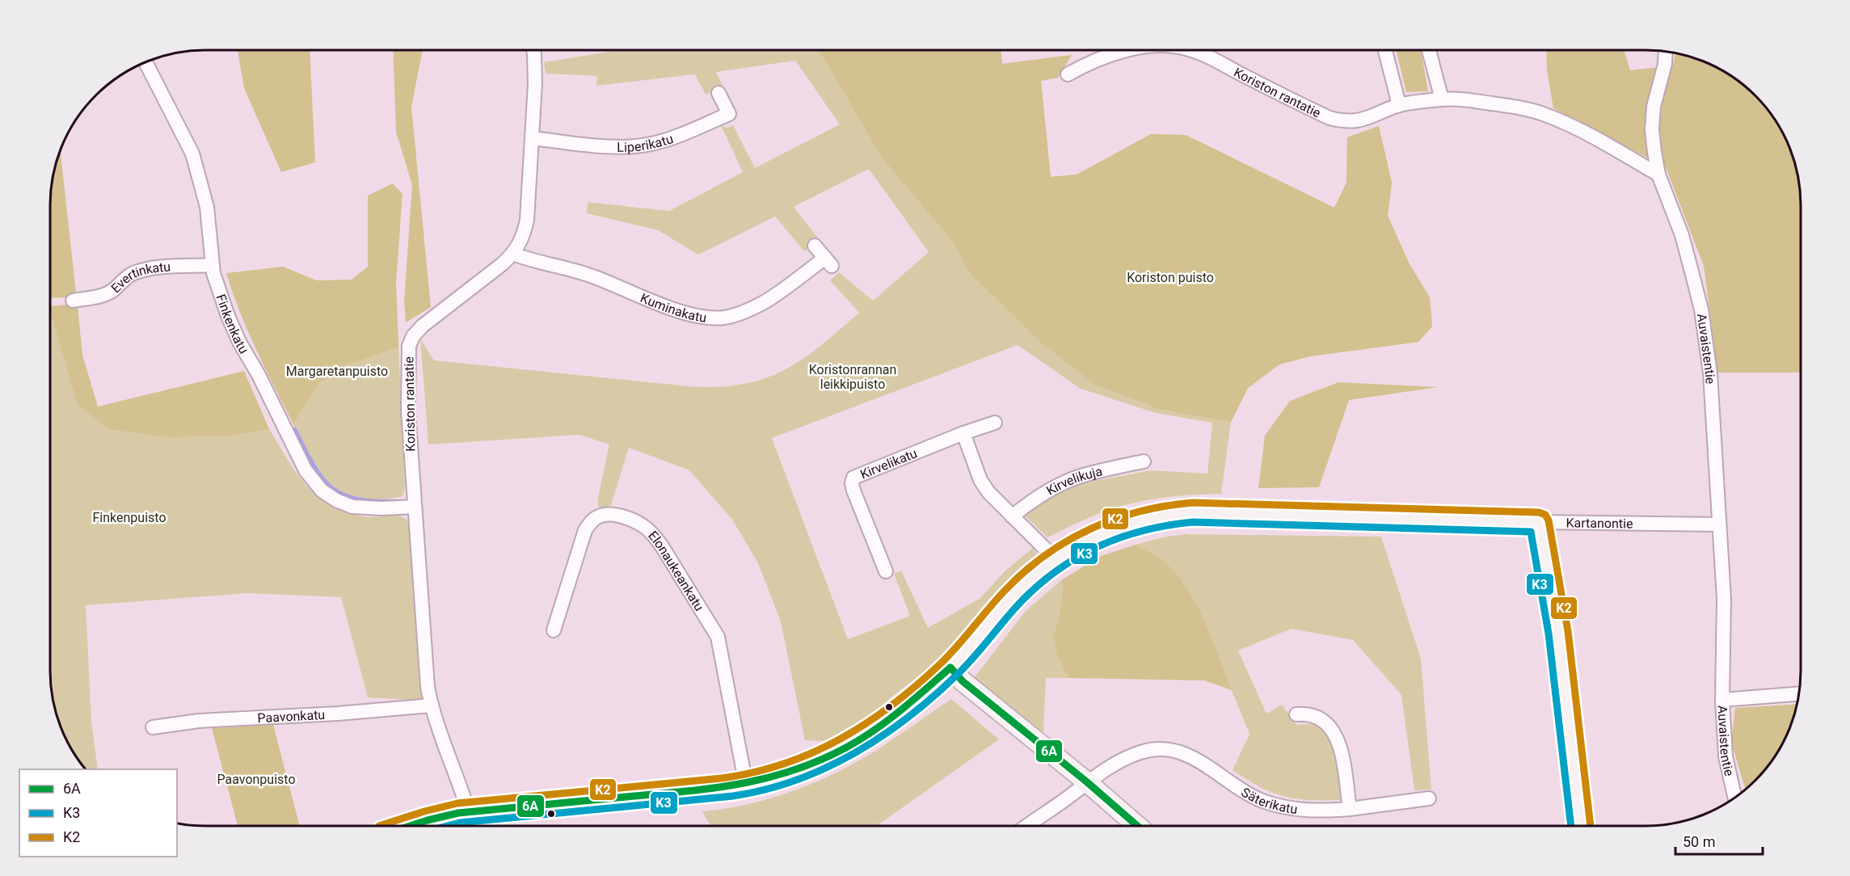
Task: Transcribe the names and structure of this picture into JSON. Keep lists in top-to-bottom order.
{
  "streets": {
    "street": [
      "Koriston rantatie",
      "Liperikatu",
      "Evertinkatu",
      "Kuminakatu",
      "Finkenkatu",
      "Auvaistentie",
      "Kirvelikatu",
      "Kirvelikuja",
      "Kartanontie",
      "Elonaukeankatu",
      "Paavonkatu",
      "Säterikatu"
    ]
  },
  "crossings": [
    ["Koriston rantatie", "Liperikatu"],
    ["Koriston rantatie", "Kuminakatu"],
    ["Koriston rantatie", "Finkenkatu"],
    ["Koriston rantatie", "Kartanontie"],
    ["Koriston rantatie", "Paavonkatu"],
    ["Evertinkatu", "Finkenkatu"],
    ["Auvaistentie", "Kartanontie"],
    ["Kartanontie", "Elonaukeankatu"]
  ],
  "parks": [
    "Koriston puisto",
    "Koristonrannan leikkipuisto",
    "Margaretanpuisto",
    "Finkenpuisto",
    "Paavonpuisto"
  ],
  "lines": ["transit line K2", "transit line K3", "transit line 6A"],
  "legend": ["6A", "K3", "K2"],
  "scale_bar": "50 m"
}
